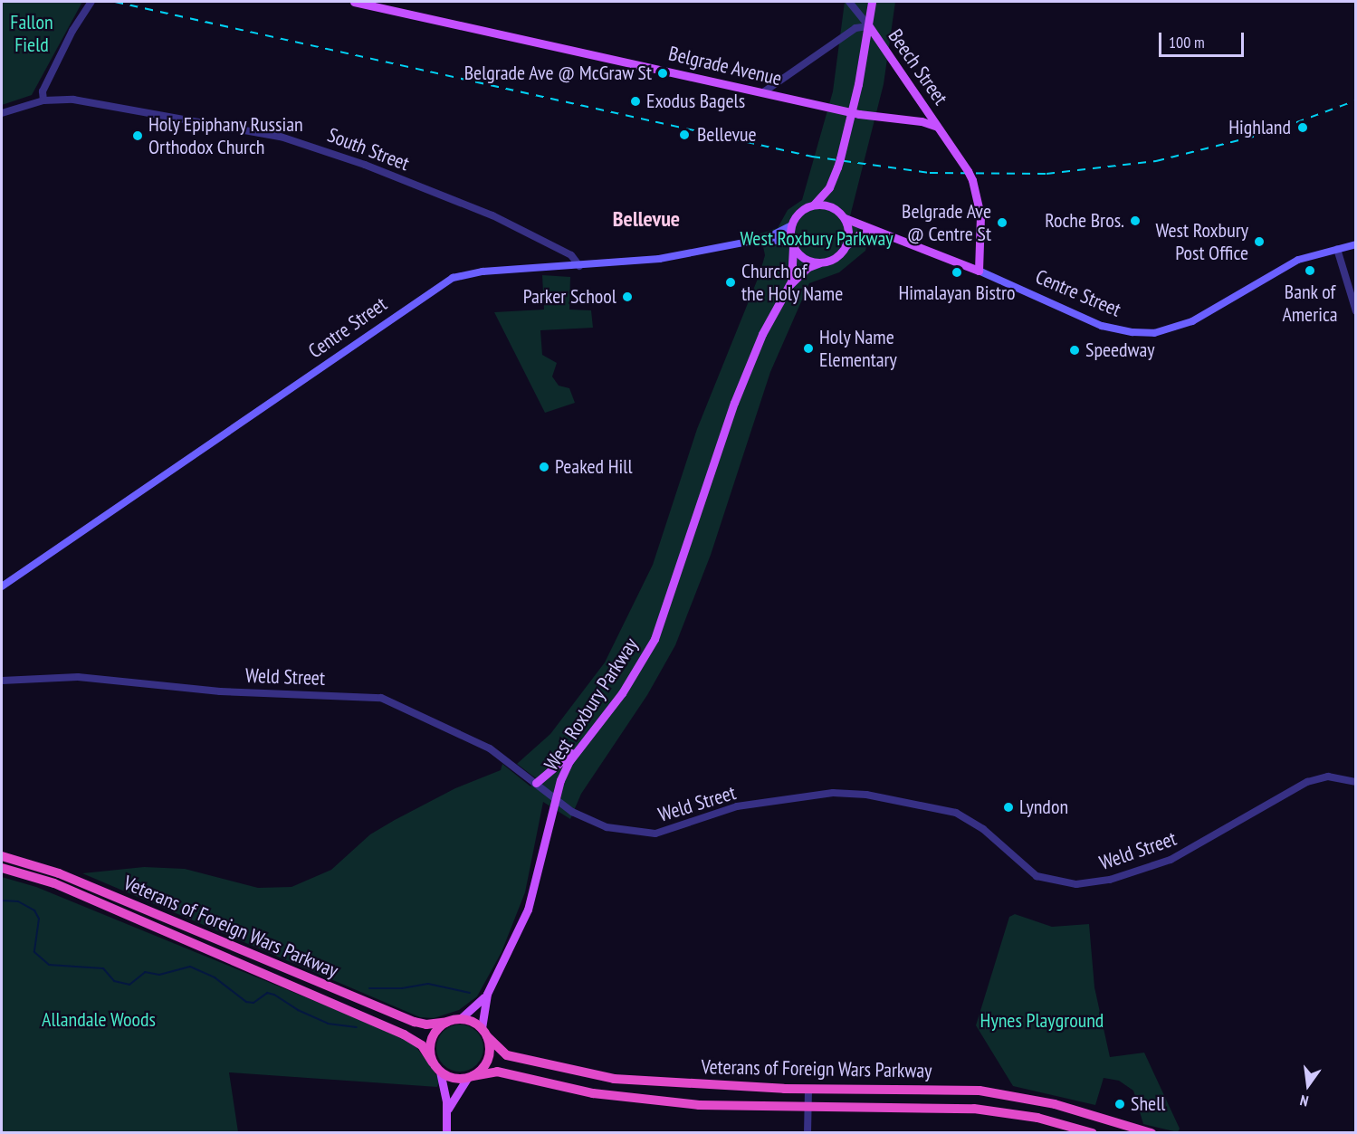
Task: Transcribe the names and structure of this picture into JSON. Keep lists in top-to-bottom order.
{
  "streets": {
    "highway": ["Veterans of Foreign Wars Parkway"],
    "main road": [
      "Belgrade Avenue",
      "Beech Street",
      "Centre Street",
      "West Roxbury Parkway"
    ],
    "street": ["South Street", "Weld Street"]
  },
  "crossings": [
    ["Belgrade Avenue", "Beech Street"],
    ["South Street", "Centre Street"],
    ["Centre Street", "West Roxbury Parkway"],
    ["Weld Street", "West Roxbury Parkway"],
    ["West Roxbury Parkway", "Veterans of Foreign Wars Parkway"]
  ],
  "districts": ["Bellevue"],
  "parks": [
    "Fallon Field",
    "West Roxbury Parkway",
    "Allandale Woods",
    "Hynes Playground"
  ],
  "places": [
    "Belgrade Ave @ McGraw St",
    "Exodus Bagels",
    "Highland",
    "Bellevue",
    "Holy Epiphany Russian Orthodox Church",
    "Roche Bros.",
    "Belgrade Ave @ Centre St",
    "West Roxbury Post Office",
    "Bank of America",
    "Himalayan Bistro",
    "Church of the Holy Name",
    "Parker School",
    "Holy Name Elementary",
    "Speedway",
    "Peaked Hill",
    "Lyndon",
    "Shell"
  ],
  "scale_bar": "100 m",
  "north": "bottom"
}
